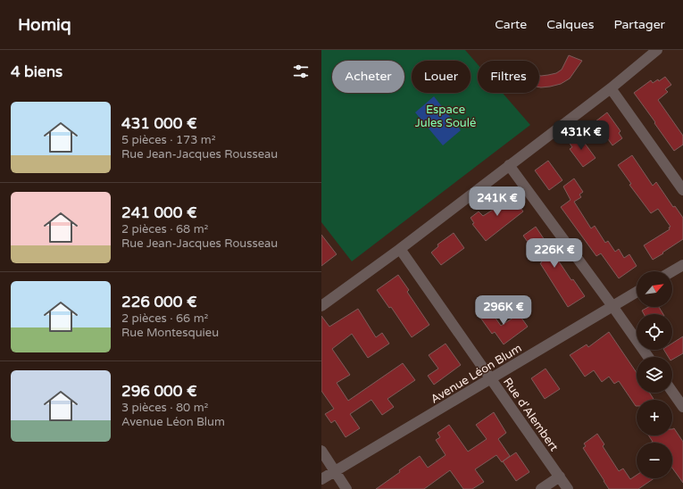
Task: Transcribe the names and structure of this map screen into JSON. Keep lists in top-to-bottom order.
{
  "streets": {
    "street": ["Avenue Léon Blum", "Rue d'Alembert"]
  },
  "crossings": [
    ["Avenue Léon Blum", "Rue d'Alembert"]
  ],
  "parks": ["Espace Jules Soulé"],
  "north": "top right",
  "page": {
    "header": "Homiq",
    "nav": ["Carte", "Calques", "Partager"],
    "heading": "4 biens",
    "chip": ["Acheter", "Louer", "Filtres"],
    "list": [
      {
        "name": "431 000 €",
        "note": "5 pièces · 173 m² · Rue Jean-Jacques Rousseau"
      },
      {
        "name": "241 000 €",
        "note": "2 pièces · 68 m² · Rue Jean-Jacques Rousseau"
      },
      {
        "name": "226 000 €",
        "note": "2 pièces · 66 m² · Rue Montesquieu"
      },
      {
        "name": "296 000 €",
        "note": "3 pièces · 80 m² · Avenue Léon Blum"
      }
    ],
    "price": [
      "431K €",
      "241K €",
      "226K €",
      "296K €"
    ],
    "map_buttons": ["+", "−"]
  }
}
